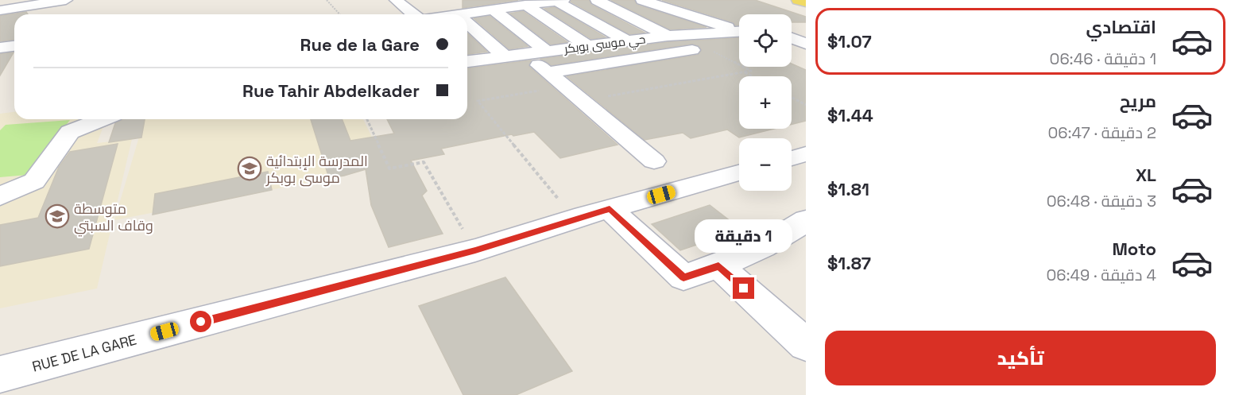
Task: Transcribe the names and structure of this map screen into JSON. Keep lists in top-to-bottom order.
{
  "streets": {
    "street": ["حي موسى بوبكر", "RUE DE LA GARE"]
  },
  "places": {
    "school or university": ["المدرسة الإبتدائية موسى بوبكر", "متوسطة وقاف السبتي"]
  },
  "page": {
    "list": [
      {
        "name": "اقتصادي",
        "note": "1 دقيقة · 06:46",
        "value": "$1.07"
      },
      {
        "name": "مريح",
        "note": "2 دقيقة · 06:47",
        "value": "$1.44"
      },
      {
        "name": "XL",
        "note": "3 دقيقة · 06:48",
        "value": "$1.81"
      },
      {
        "name": "Moto",
        "note": "4 دقيقة · 06:49",
        "value": "$1.87"
      }
    ],
    "map_buttons": ["+", "−"],
    "banner": ["Rue de la Gare", "Rue Tahir Abdelkader"],
    "bubble": "1 دقيقة",
    "buttons": "تأكيد"
  }
}
